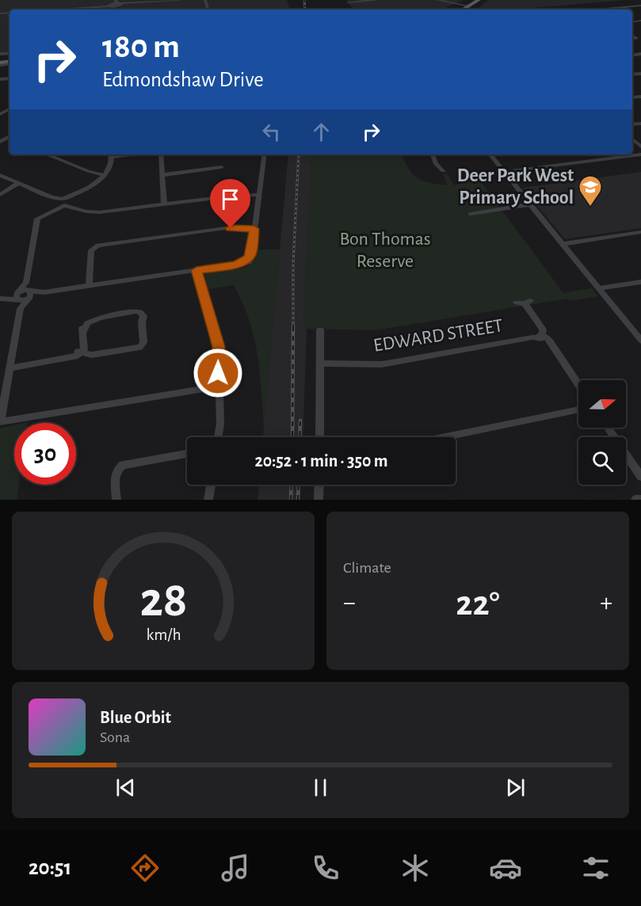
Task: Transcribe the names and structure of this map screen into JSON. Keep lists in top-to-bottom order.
{
  "streets": {
    "street": ["EDWARD STREET"]
  },
  "parks": ["Bon Thomas Reserve"],
  "places": {
    "school or university": ["Deer Park West Primary School"]
  },
  "north": "right",
  "page": {
    "turn": ["180 m", "Edmondshaw Drive"],
    "limit": "30",
    "trip": "20:52 · 1 min · 350 m",
    "tile": "Climate",
    "heat": ["−", "22°", "+"],
    "song": ["Blue Orbit", "Sona"],
    "tabs": "20:51",
    "gauge": ["28", "km/h"]
  }
}
